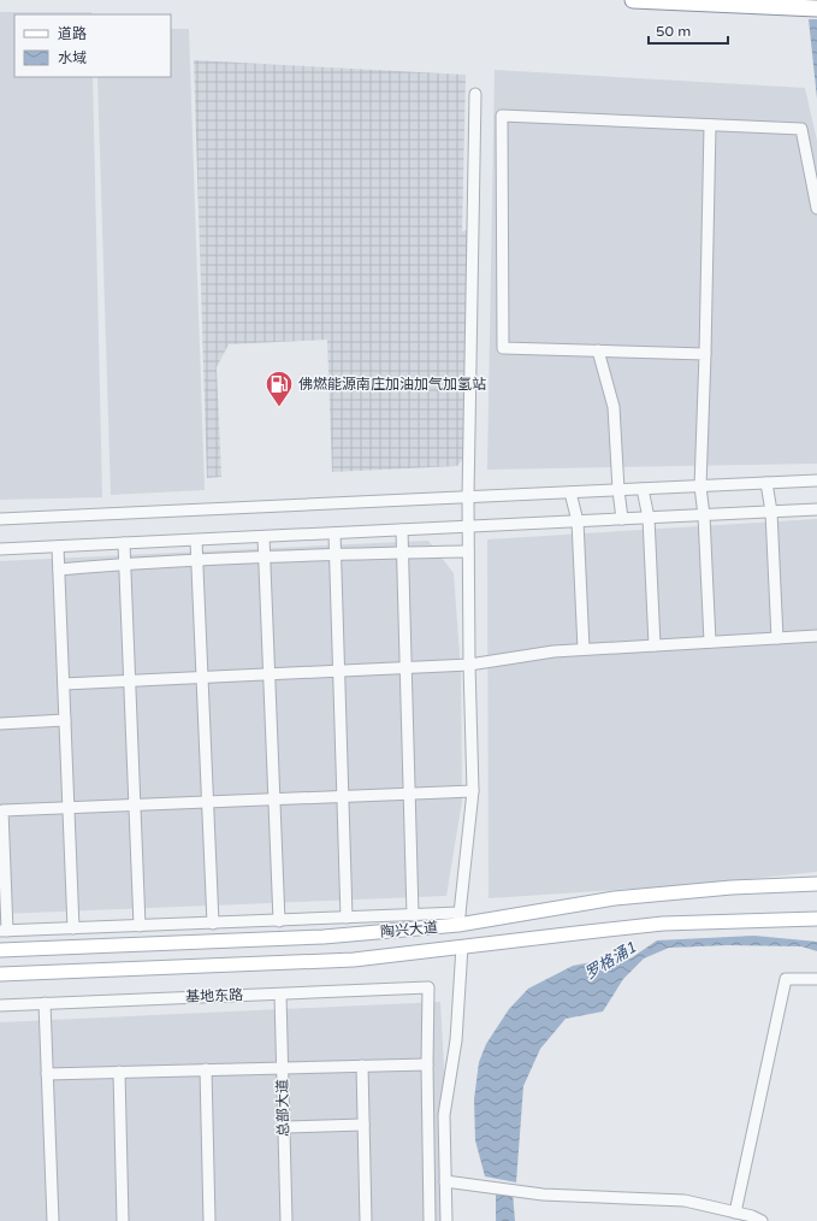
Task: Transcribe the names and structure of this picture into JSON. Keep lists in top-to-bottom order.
{
  "streets": {
    "main road": ["陶兴大道"],
    "street": ["基地东路", "总部大道"]
  },
  "crossings": [
    ["基地东路", "总部大道"]
  ],
  "water": ["罗格涌1"],
  "places": {
    "fuel station": ["佛燃能源南庄加油加气加氢站"]
  },
  "legend": ["道路", "水域"],
  "scale_bar": "50 m"
}
